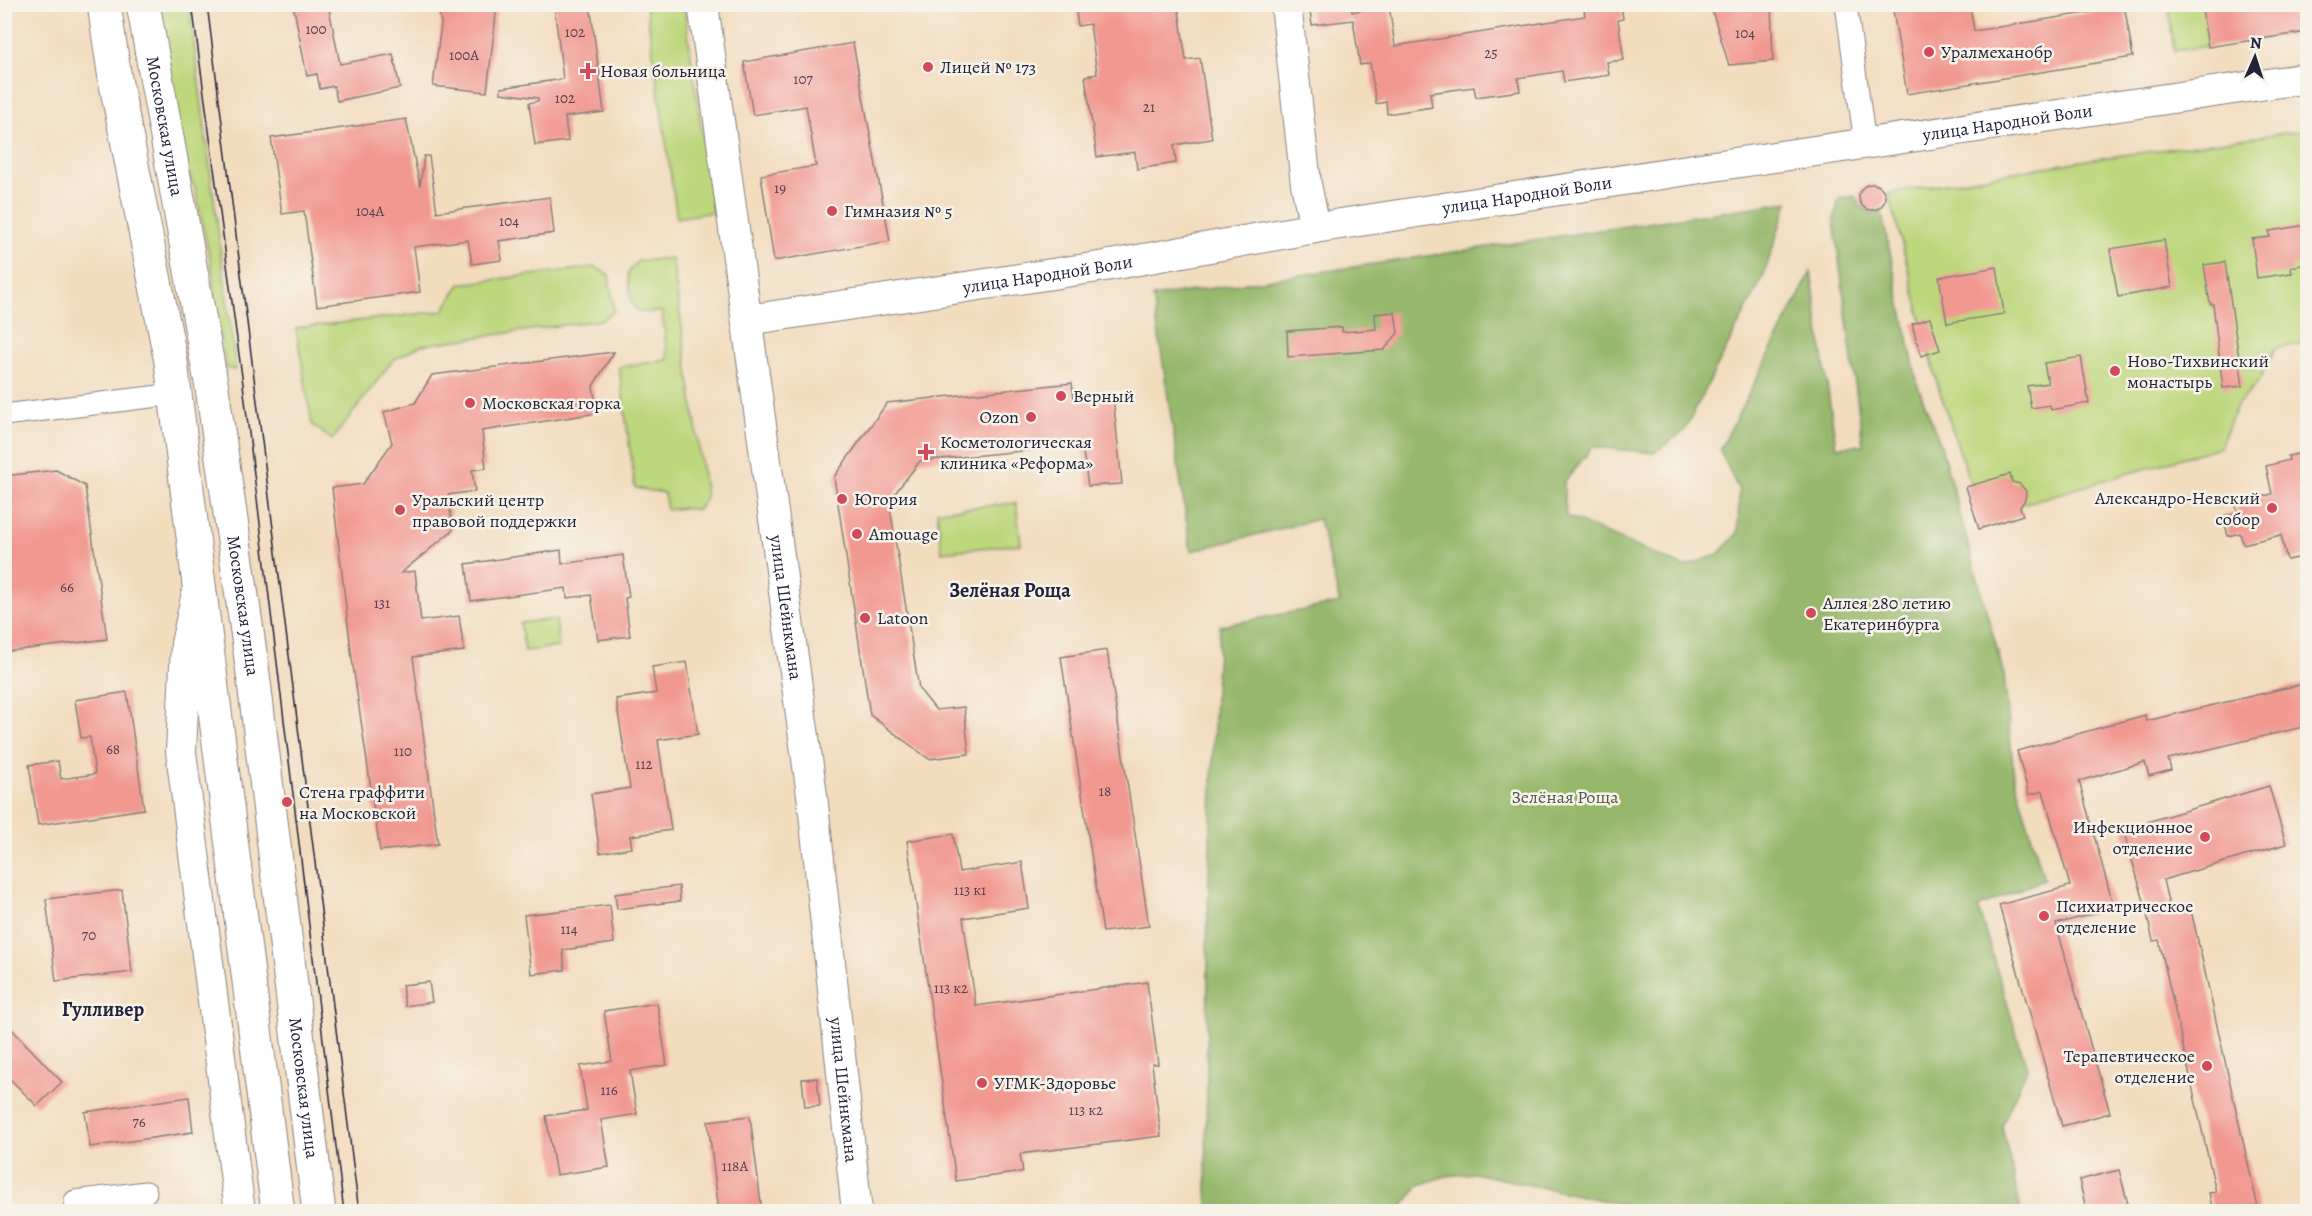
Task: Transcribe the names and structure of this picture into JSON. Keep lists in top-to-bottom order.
{
  "streets": {
    "main road": ["Московская улица"],
    "street": ["улица Народной Воли", "улица Шейнкмана"]
  },
  "crossings": [
    ["улица Народной Воли", "улица Шейнкмана"]
  ],
  "districts": ["Зелёная Роща", "Гулливер"],
  "parks": ["Зелёная Роща"],
  "places": {
    "other": [
      "Уралмеханобр",
      "Лицей № 173",
      "Гимназия № 5",
      "Ново-Тихвинский монастырь",
      "Верный",
      "Московская горка",
      "Ozon",
      "Югория",
      "Александро-Невский собор",
      "Уральский центр правовой поддержки",
      "Amouage",
      "Аллея 280 летию Екатеринбурга",
      "Latoon",
      "Стена граффити на Московской",
      "Инфекционное отделение",
      "Психиатрическое отделение",
      "Терапевтическое отделение",
      "УГМК-Здоровье"
    ],
    "health": ["Новая больница", "Косметологическая клиника «Реформа»"]
  },
  "house_numbers": [
    "100",
    "102",
    "104",
    "25",
    "100А",
    "107",
    "102",
    "21",
    "19",
    "104А",
    "104",
    "66",
    "131",
    "68",
    "110",
    "112",
    "18",
    "113 к1",
    "114",
    "70",
    "113 к2",
    "116",
    "113 к2",
    "76",
    "118А"
  ],
  "north": "top"
}
